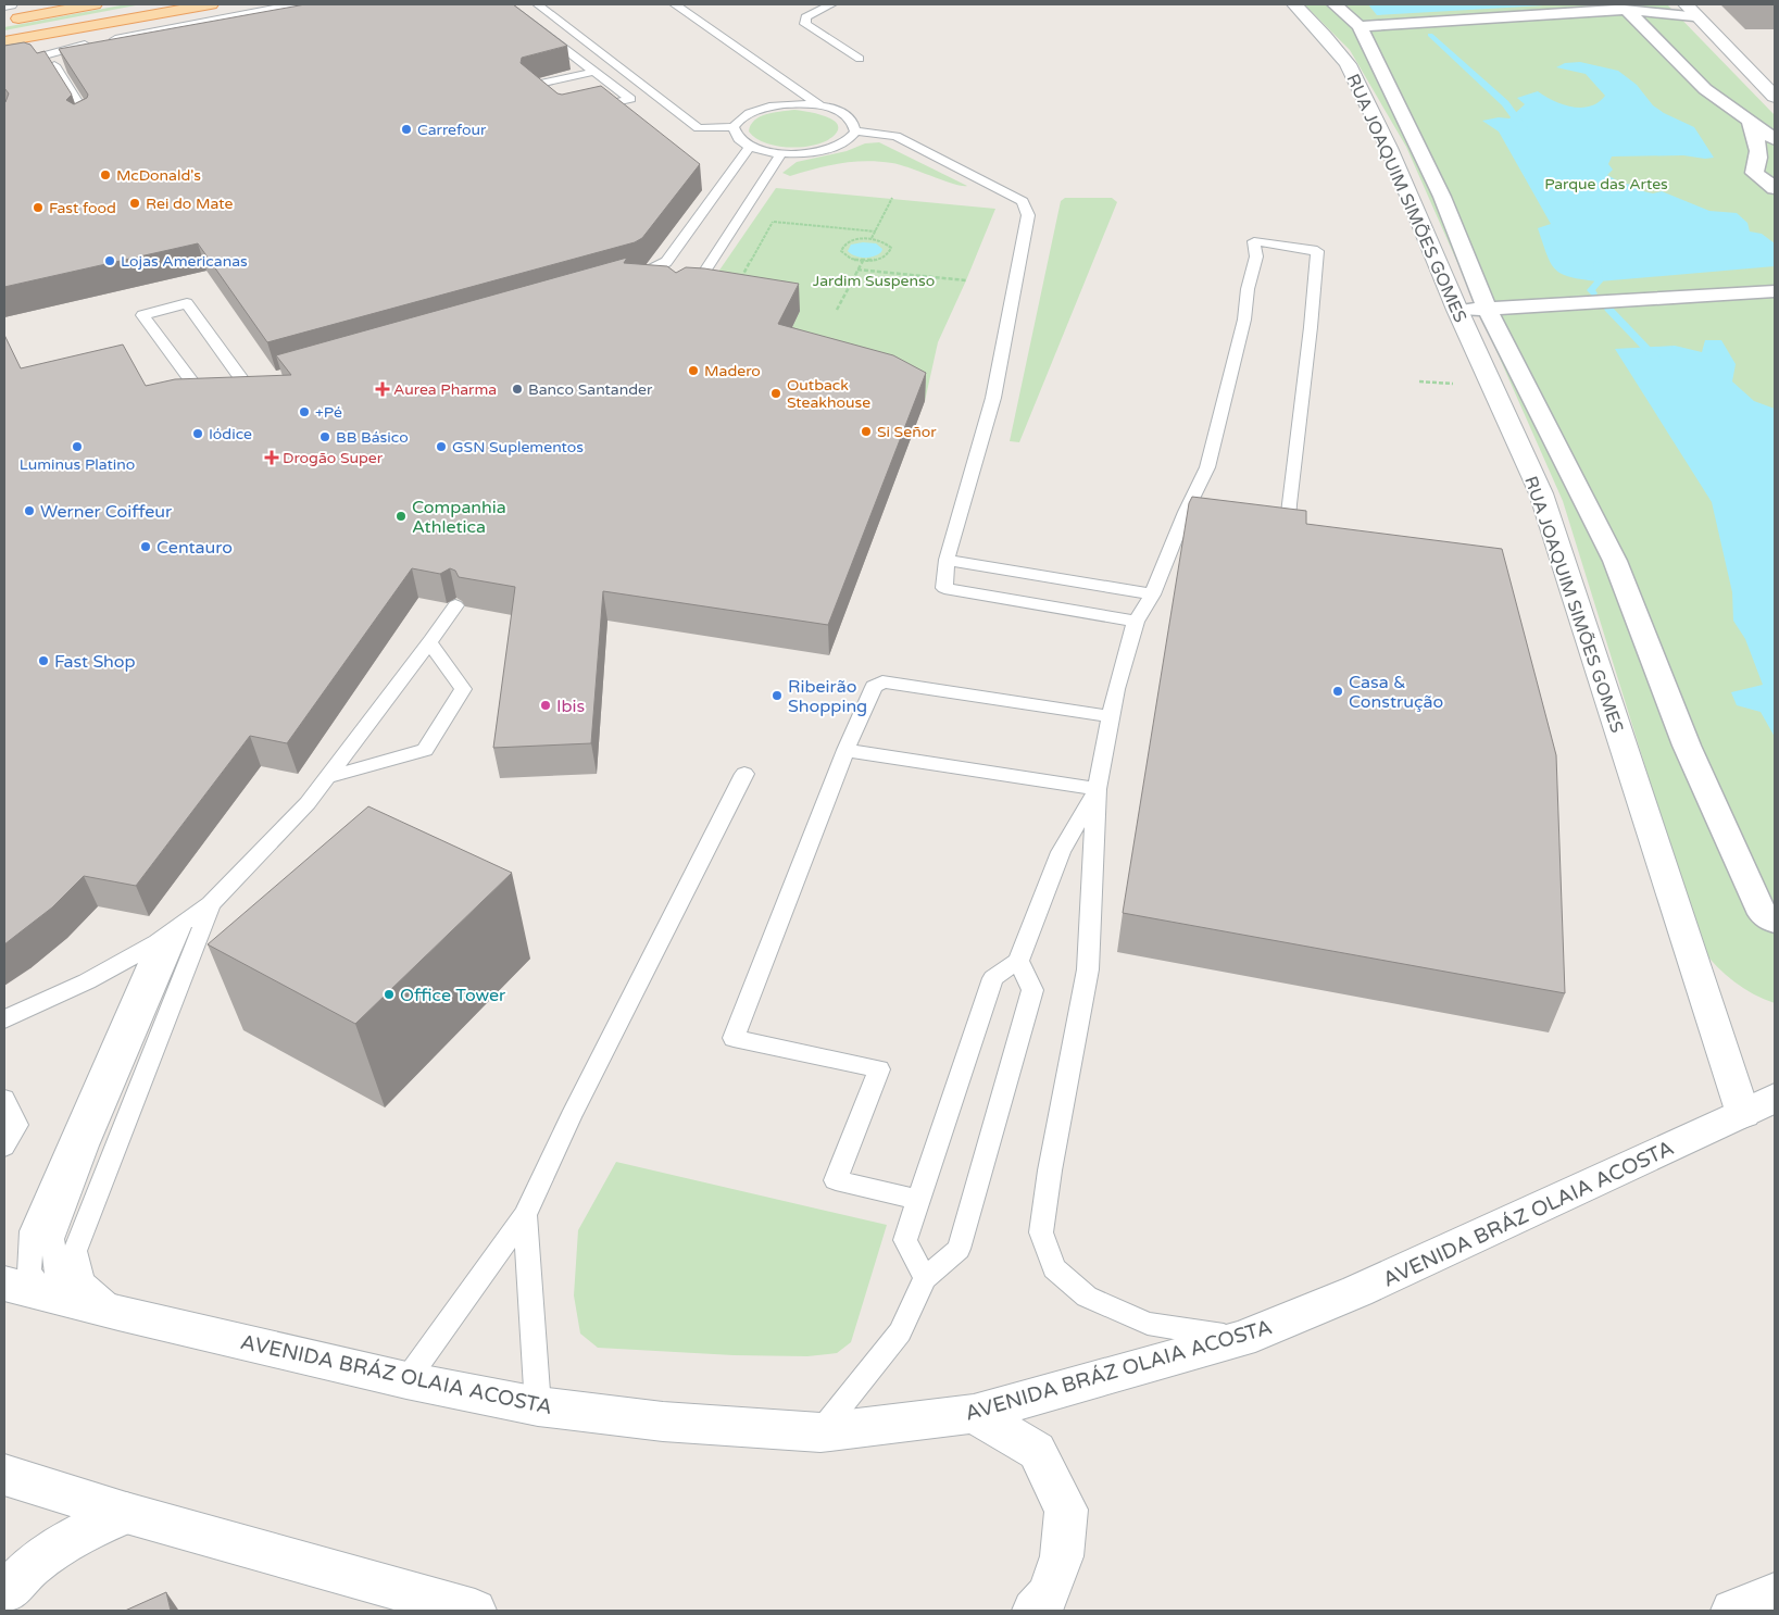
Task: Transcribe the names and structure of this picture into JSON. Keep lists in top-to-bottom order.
{
  "streets": {
    "street": ["RUA JOAQUIM SIMÕES GOMES", "AVENIDA BRÁZ OLAIA ACOSTA"]
  },
  "crossings": [
    ["RUA JOAQUIM SIMÕES GOMES", "AVENIDA BRÁZ OLAIA ACOSTA"]
  ],
  "parks": ["Parque das Artes", "Jardim Suspenso"],
  "places": {
    "other": [
      "Carrefour",
      "McDonald's",
      "Rei do Mate",
      "Fast food",
      "Lojas Americanas",
      "Madero",
      "Banco Santander",
      "Outback Steakhouse",
      "+Pé",
      "Si Señor",
      "Iódice",
      "BB Básico",
      "Luminus Platino",
      "GSN Suplementos",
      "Werner Coiffeur",
      "Companhia Athletica",
      "Centauro",
      "Fast Shop",
      "Casa & Construção",
      "Ribeirão Shopping",
      "Ibis",
      "Office Tower"
    ],
    "health": ["Aurea Pharma", "Drogão Super"]
  }
}
